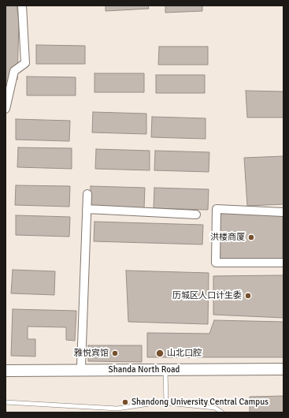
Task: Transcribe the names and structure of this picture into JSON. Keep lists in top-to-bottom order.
{
  "streets": {
    "main road": ["Shanda North Road"]
  },
  "places": [
    "洪楼商厦",
    "历城区人口计生委",
    "雅悦宾馆",
    "山北口腔",
    "Shandong University Central Campus"
  ]
}
